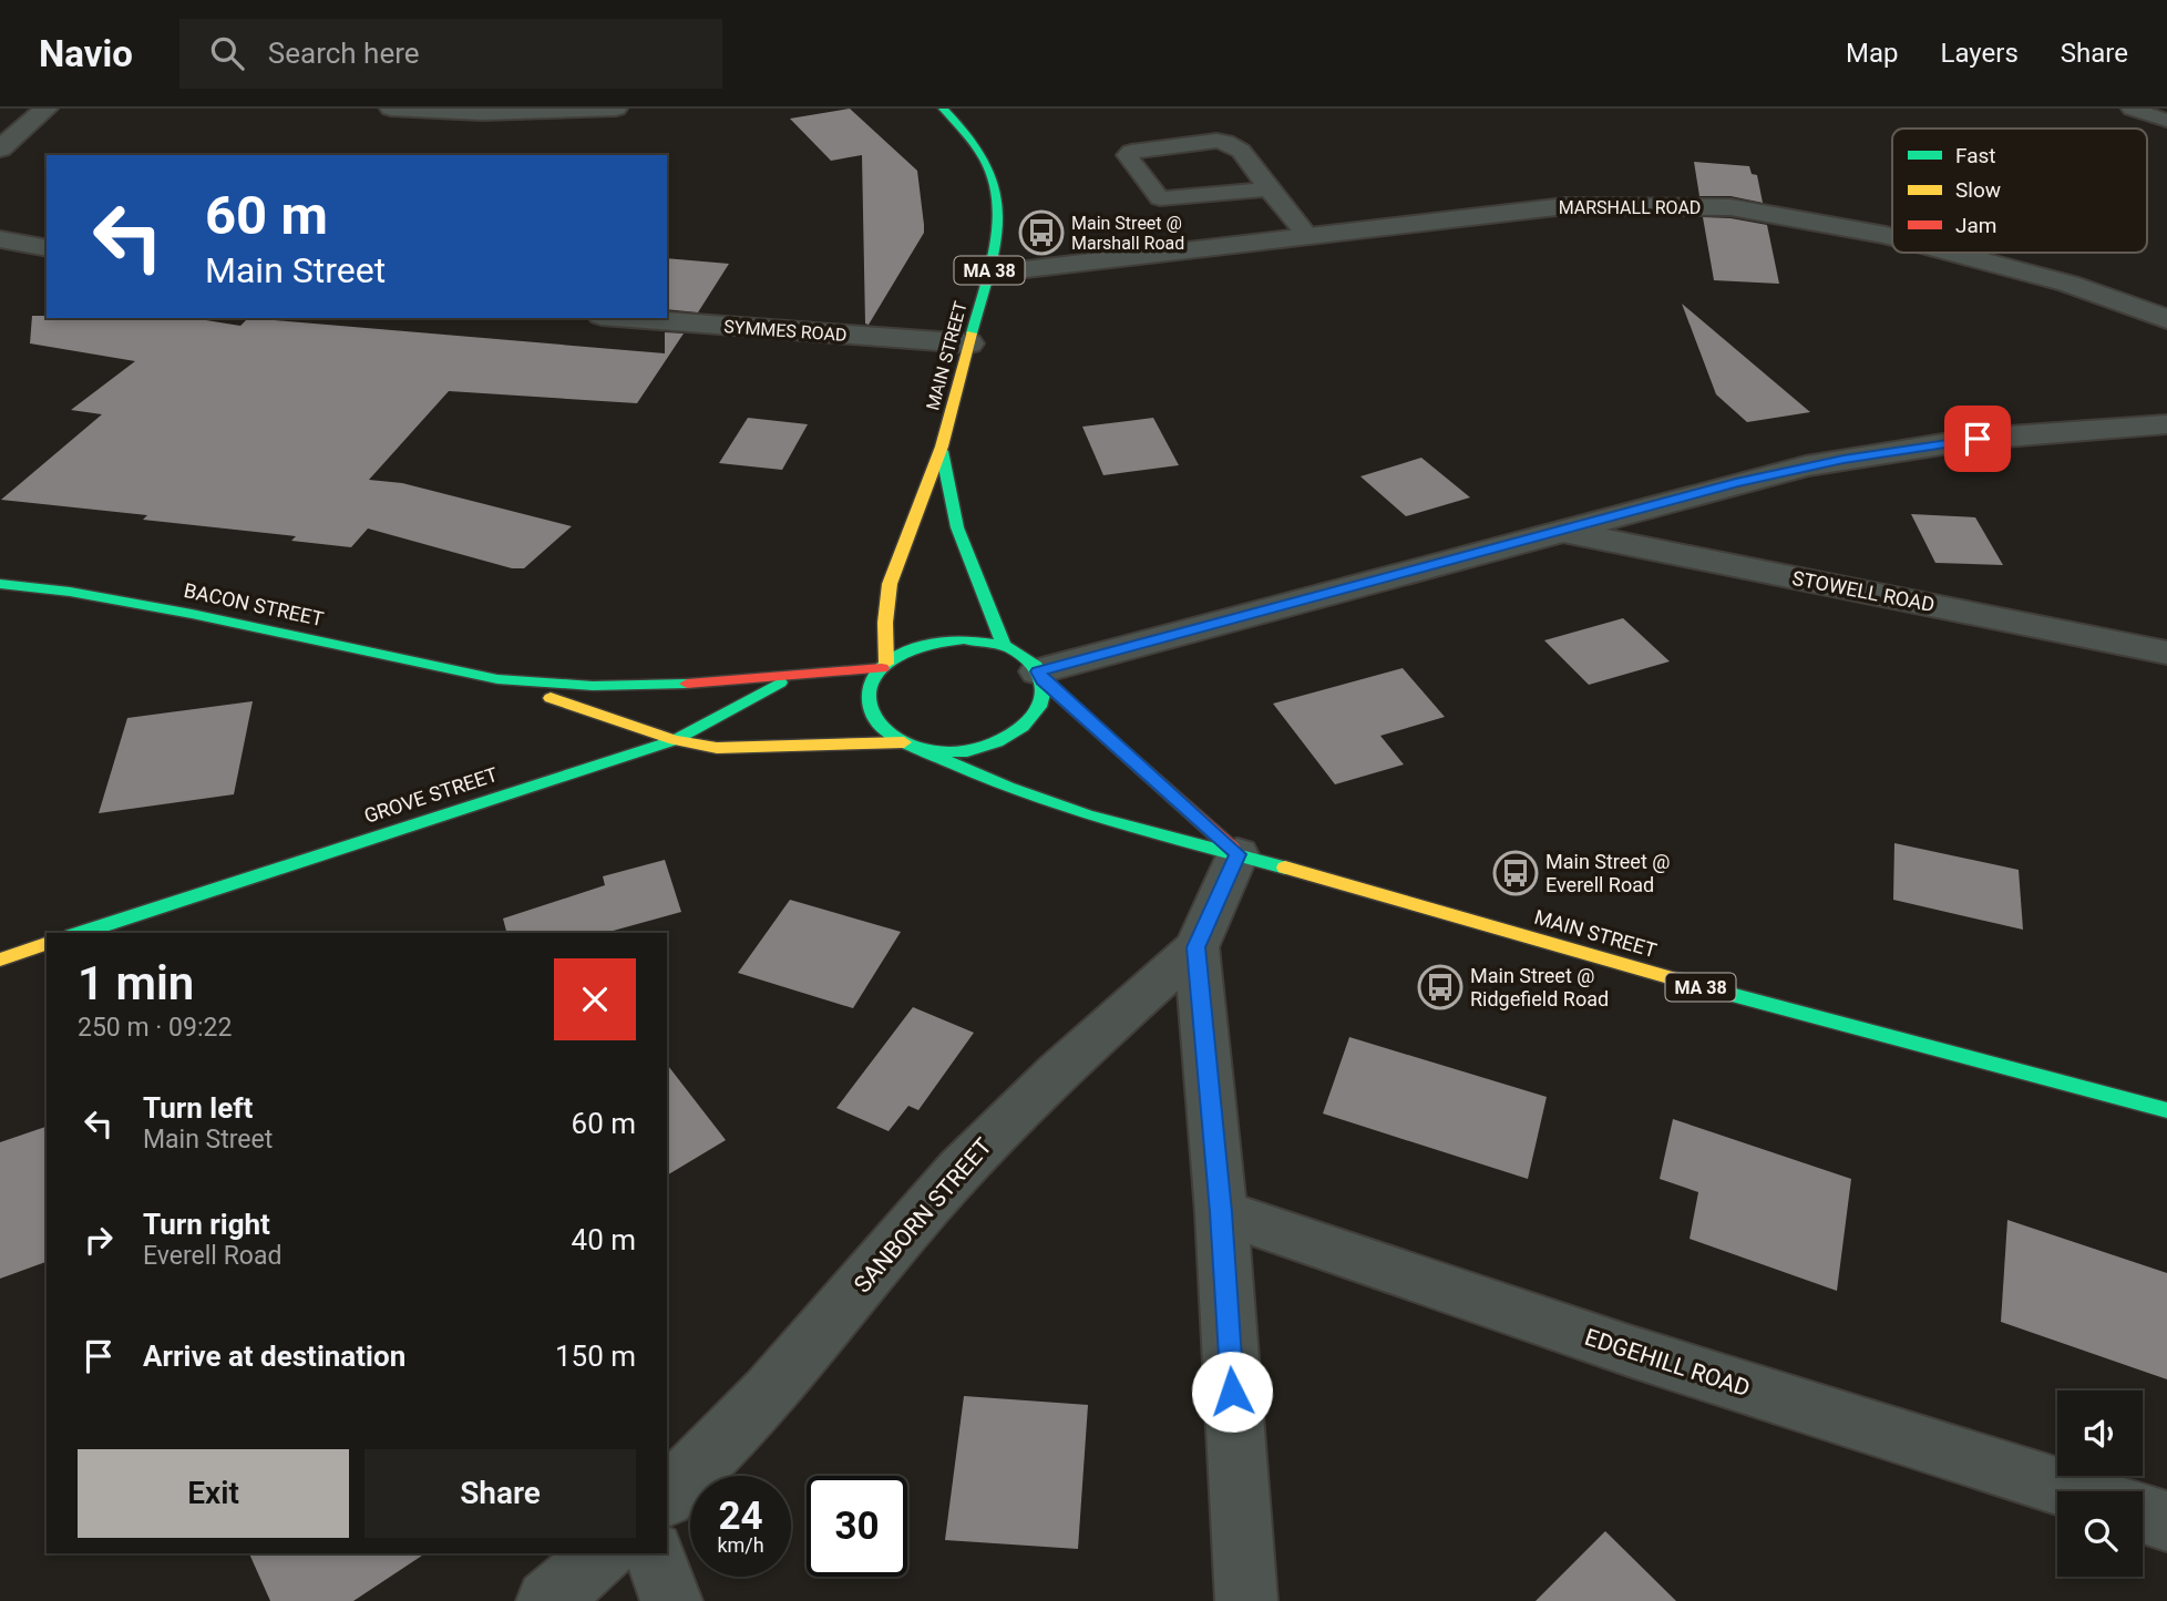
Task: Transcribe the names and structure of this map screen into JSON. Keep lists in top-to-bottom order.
{
  "streets": {
    "main road": [
      "MA 38",
      "MAIN STREET",
      "BACON STREET",
      "GROVE STREET"
    ],
    "street": [
      "MARSHALL ROAD",
      "SYMMES ROAD",
      "STOWELL ROAD",
      "SANBORN STREET",
      "EDGEHILL ROAD"
    ]
  },
  "crossings": [
    ["MARSHALL ROAD", "MAIN STREET"],
    ["MA 38", "MAIN STREET"],
    ["MA 38", "BACON STREET"],
    ["SYMMES ROAD", "MAIN STREET"],
    ["MAIN STREET", "BACON STREET"],
    ["BACON STREET", "GROVE STREET"]
  ],
  "places": {
    "bus stop": ["Main Street @ Marshall Road", "Main Street @ Everell Road", "Main Street @ Ridgefield Road"]
  },
  "legend": ["Fast", "Slow", "Jam"],
  "page": {
    "header": "Navio",
    "search": "Search here",
    "nav": ["Map", "Layers", "Share"],
    "turn": ["60 m", "Main Street"],
    "heading": ["1 min", "250 m · 09:22"],
    "list": [
      {
        "name": "Turn left",
        "note": "Main Street",
        "value": "60 m"
      },
      {
        "name": "Turn right",
        "note": "Everell Road",
        "value": "40 m"
      },
      {
        "name": "Arrive at destination",
        "value": "150 m"
      }
    ],
    "buttons": ["Exit", "Share"],
    "speed": "24 km/h",
    "limit": "30"
  }
}
